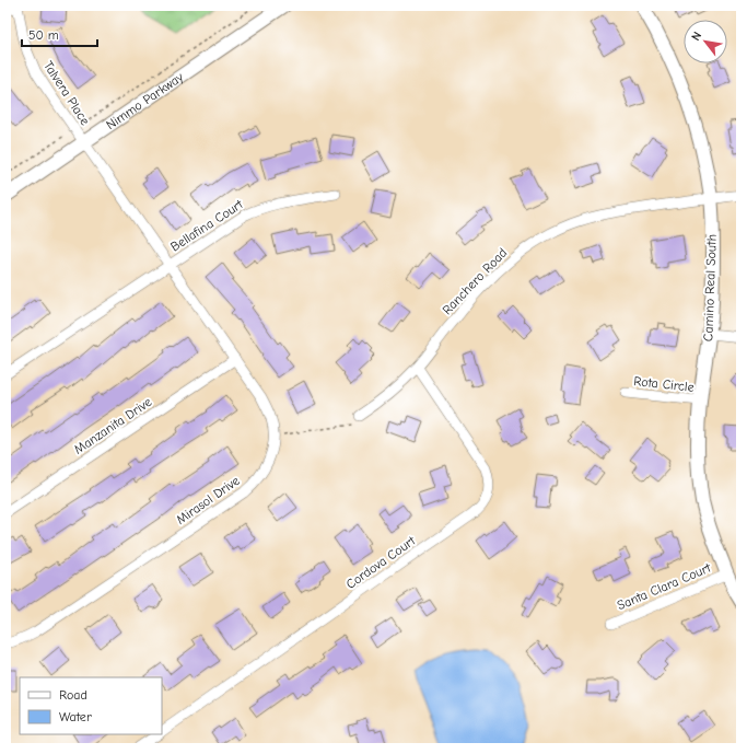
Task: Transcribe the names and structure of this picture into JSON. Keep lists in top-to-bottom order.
{
  "streets": {
    "street": [
      "Talvera Place",
      "Nimmo Parkway",
      "Bellafina Court",
      "Ranchero Road",
      "Camino Real South",
      "Rota Circle",
      "Manzanita Drive",
      "Mirasol Drive",
      "Cordova Court",
      "Santa Clara Court"
    ]
  },
  "crossings": [
    ["Talvera Place", "Nimmo Parkway"],
    ["Talvera Place", "Mirasol Drive"],
    ["Nimmo Parkway", "Mirasol Drive"],
    ["Bellafina Court", "Mirasol Drive"],
    ["Ranchero Road", "Camino Real South"],
    ["Ranchero Road", "Cordova Court"],
    ["Camino Real South", "Rota Circle"],
    ["Camino Real South", "Santa Clara Court"],
    ["Manzanita Drive", "Mirasol Drive"]
  ],
  "legend": ["Road", "Water"],
  "scale_bar": "50 m",
  "north": "top left"
}
